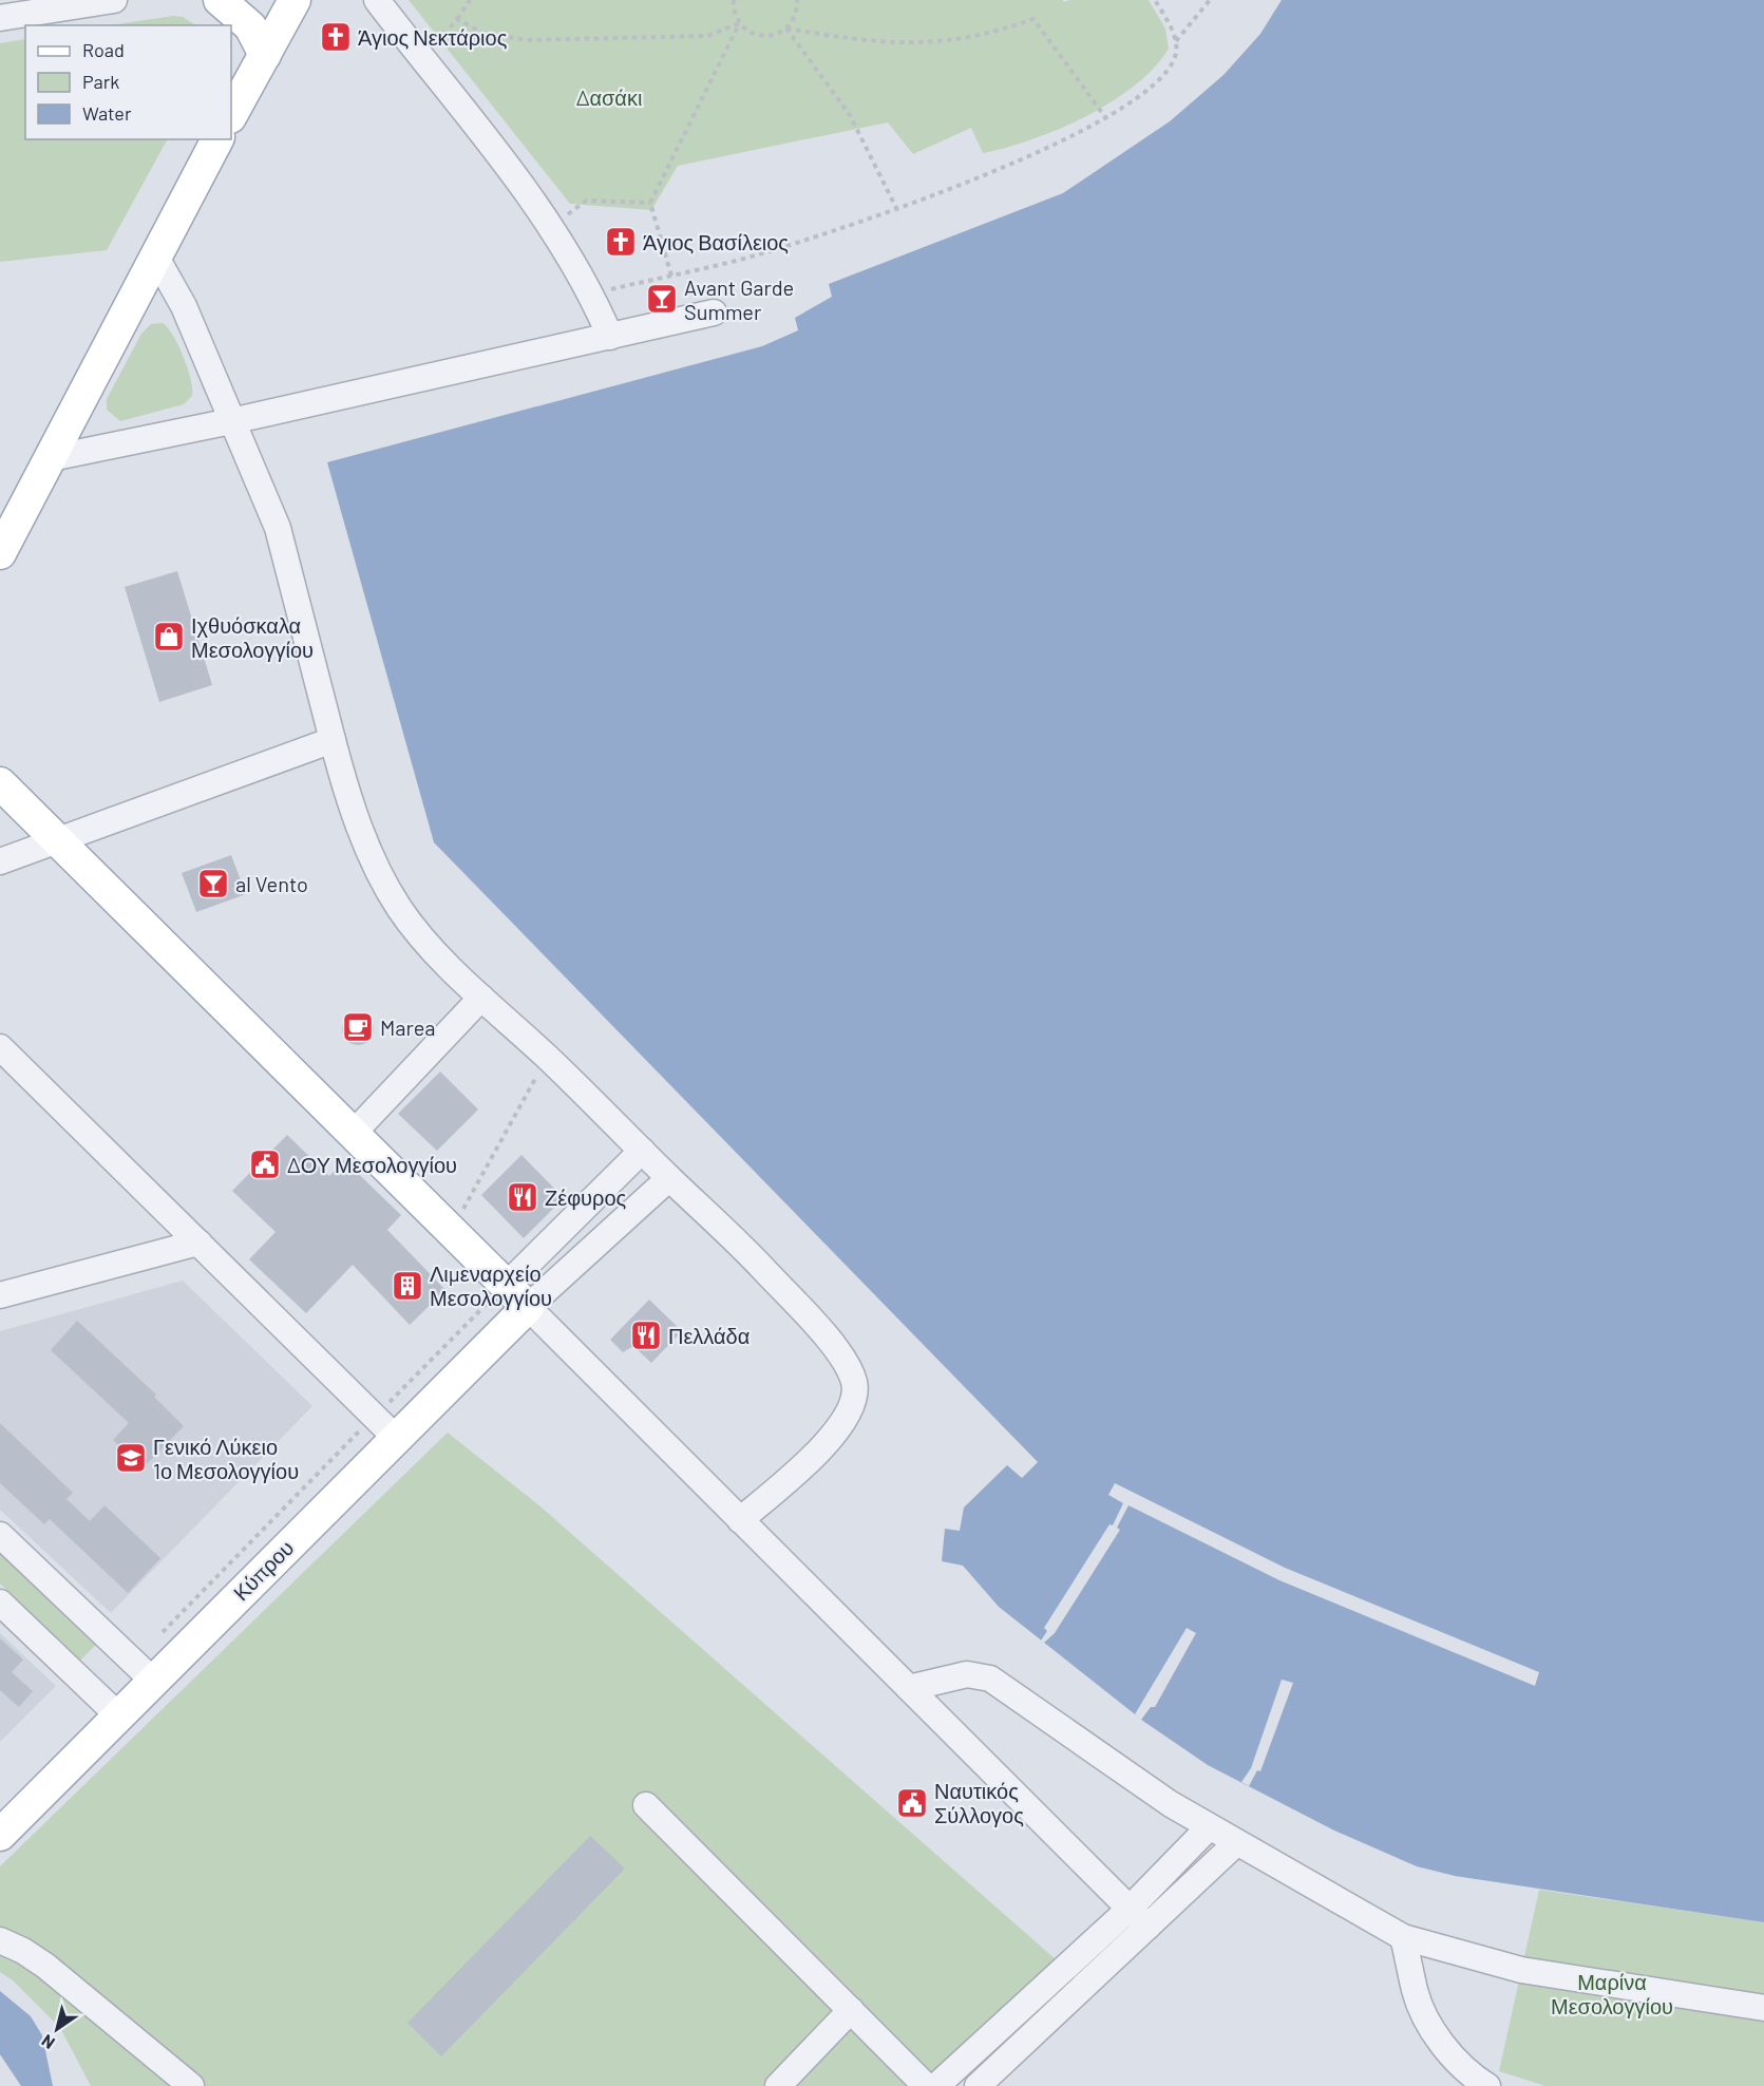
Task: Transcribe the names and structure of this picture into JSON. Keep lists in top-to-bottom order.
{
  "streets": {
    "main road": ["Κύπρου"]
  },
  "parks": ["Δασάκι", "Μαρίνα Μεσολογγίου"],
  "places": {
    "church": ["Άγιος Νεκτάριος", "Άγιος Βασίλειος"],
    "bar": ["Avant Garde Summer", "al Vento"],
    "shop": ["Ιχθυόσκαλα Μεσολογγίου"],
    "cafe": ["Marea"],
    "public building": ["ΔΟΥ Μεσολογγίου", "Ναυτικός Σύλλογος"],
    "restaurant": ["Ζέφυρος", "Πελλάδα"],
    "building": ["Λιμεναρχείο Μεσολογγίου"],
    "school or university": ["Γενικό Λύκειο 1ο Μεσολογγίου"]
  },
  "legend": ["Road", "Park", "Water"],
  "north": "bottom left"
}
